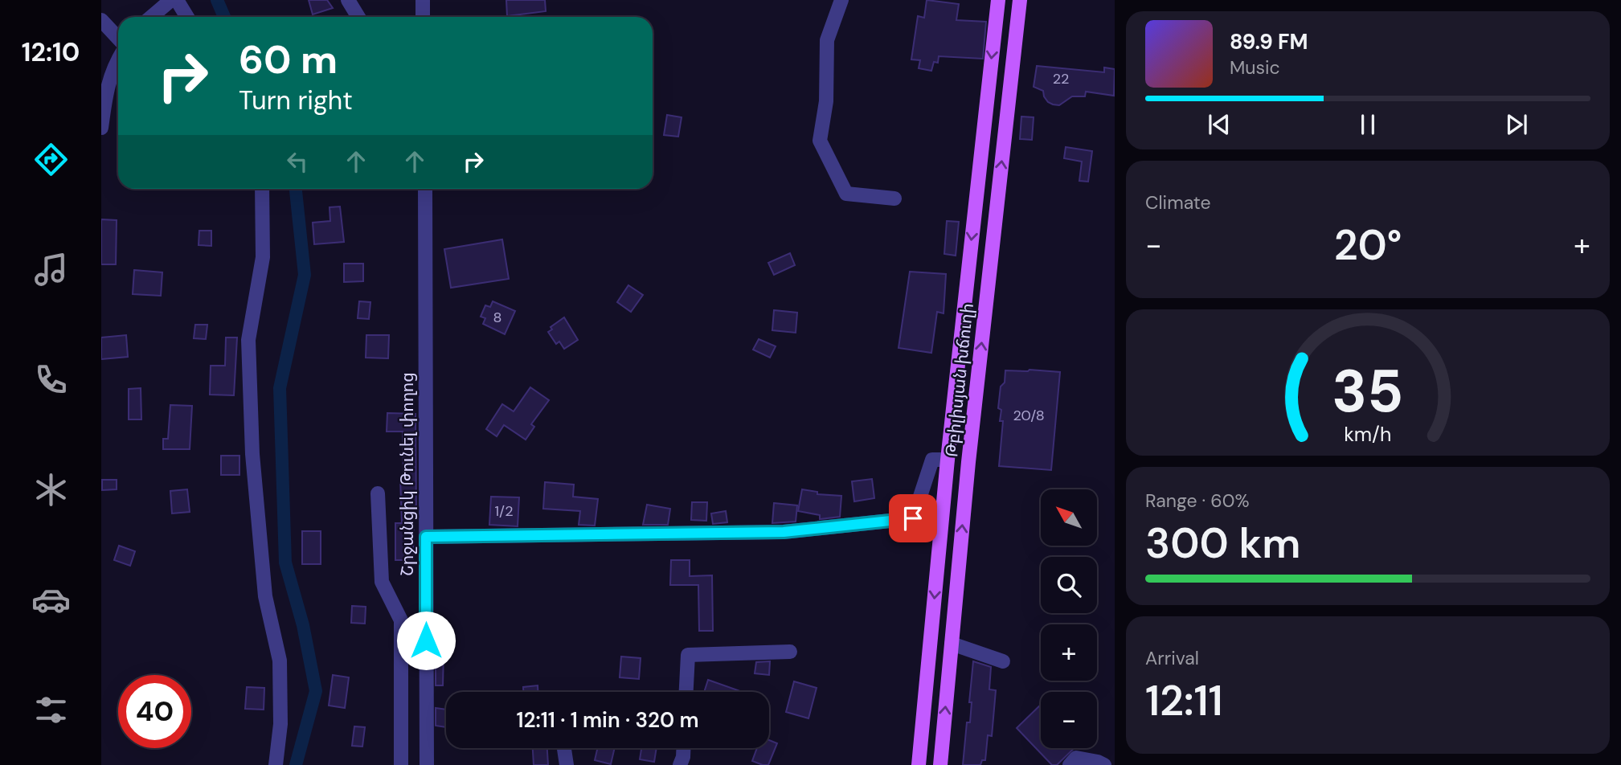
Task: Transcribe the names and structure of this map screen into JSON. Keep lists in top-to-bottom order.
{
  "streets": {
    "main road": ["Թբիլիսյան խճուղի"],
    "street": ["Շրջանցիկ Թունել փողոց"]
  },
  "house_numbers": [
    "22",
    "8",
    "20/8",
    "1/2"
  ],
  "north": "top left",
  "page": {
    "tabs": "12:10",
    "turn": ["60 m", "Turn right"],
    "song": ["89.9 FM", "Music"],
    "tile": [
      "Climate",
      ["Range · 60%", "300 km"],
      ["Arrival", "12:11"]
    ],
    "heat": ["−", "20°", "+"],
    "map_buttons": ["+", "−"],
    "limit": "40",
    "trip": "12:11 · 1 min · 320 m",
    "gauge": ["35", "km/h"]
  }
}
